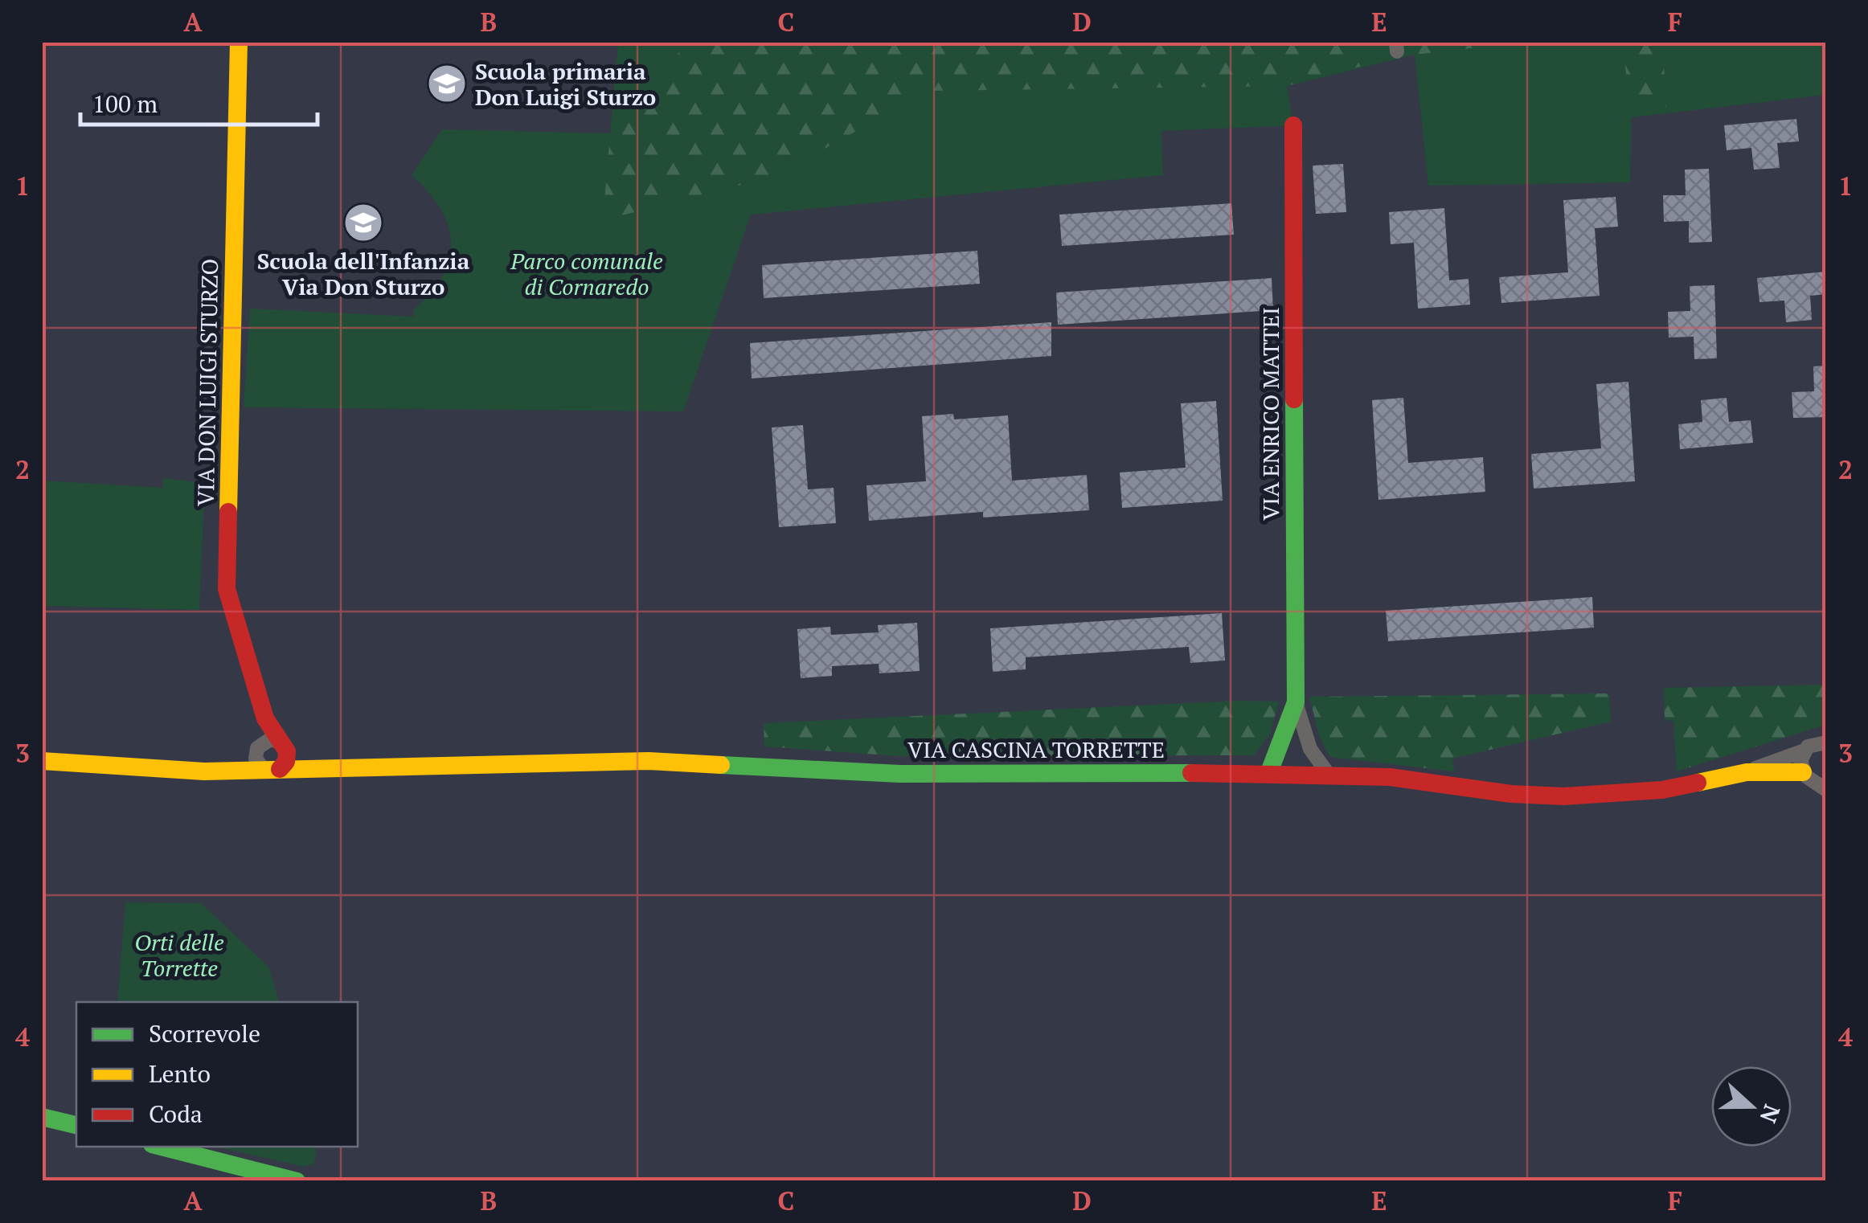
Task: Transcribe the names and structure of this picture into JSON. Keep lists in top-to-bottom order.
{
  "streets": {
    "street": ["VIA DON LUIGI STURZO", "VIA ENRICO MATTEI", "VIA CASCINA TORRETTE"]
  },
  "crossings": [
    ["VIA DON LUIGI STURZO", "VIA CASCINA TORRETTE"],
    ["VIA ENRICO MATTEI", "VIA CASCINA TORRETTE"]
  ],
  "parks": ["Parco comunale di Cornaredo", "Orti delle Torrette"],
  "places": {
    "school or university": ["Scuola primaria Don Luigi Sturzo", "Scuola dell'Infanzia Via Don Sturzo"]
  },
  "legend": ["Scorrevole", "Lento", "Coda"],
  "scale_bar": "100 m",
  "north": "right",
  "grid": {
    "columns": [
      "A",
      "B",
      "C",
      "D",
      "E",
      "F"
    ],
    "rows": [
      "1",
      "2",
      "3",
      "4"
    ]
  }
}
